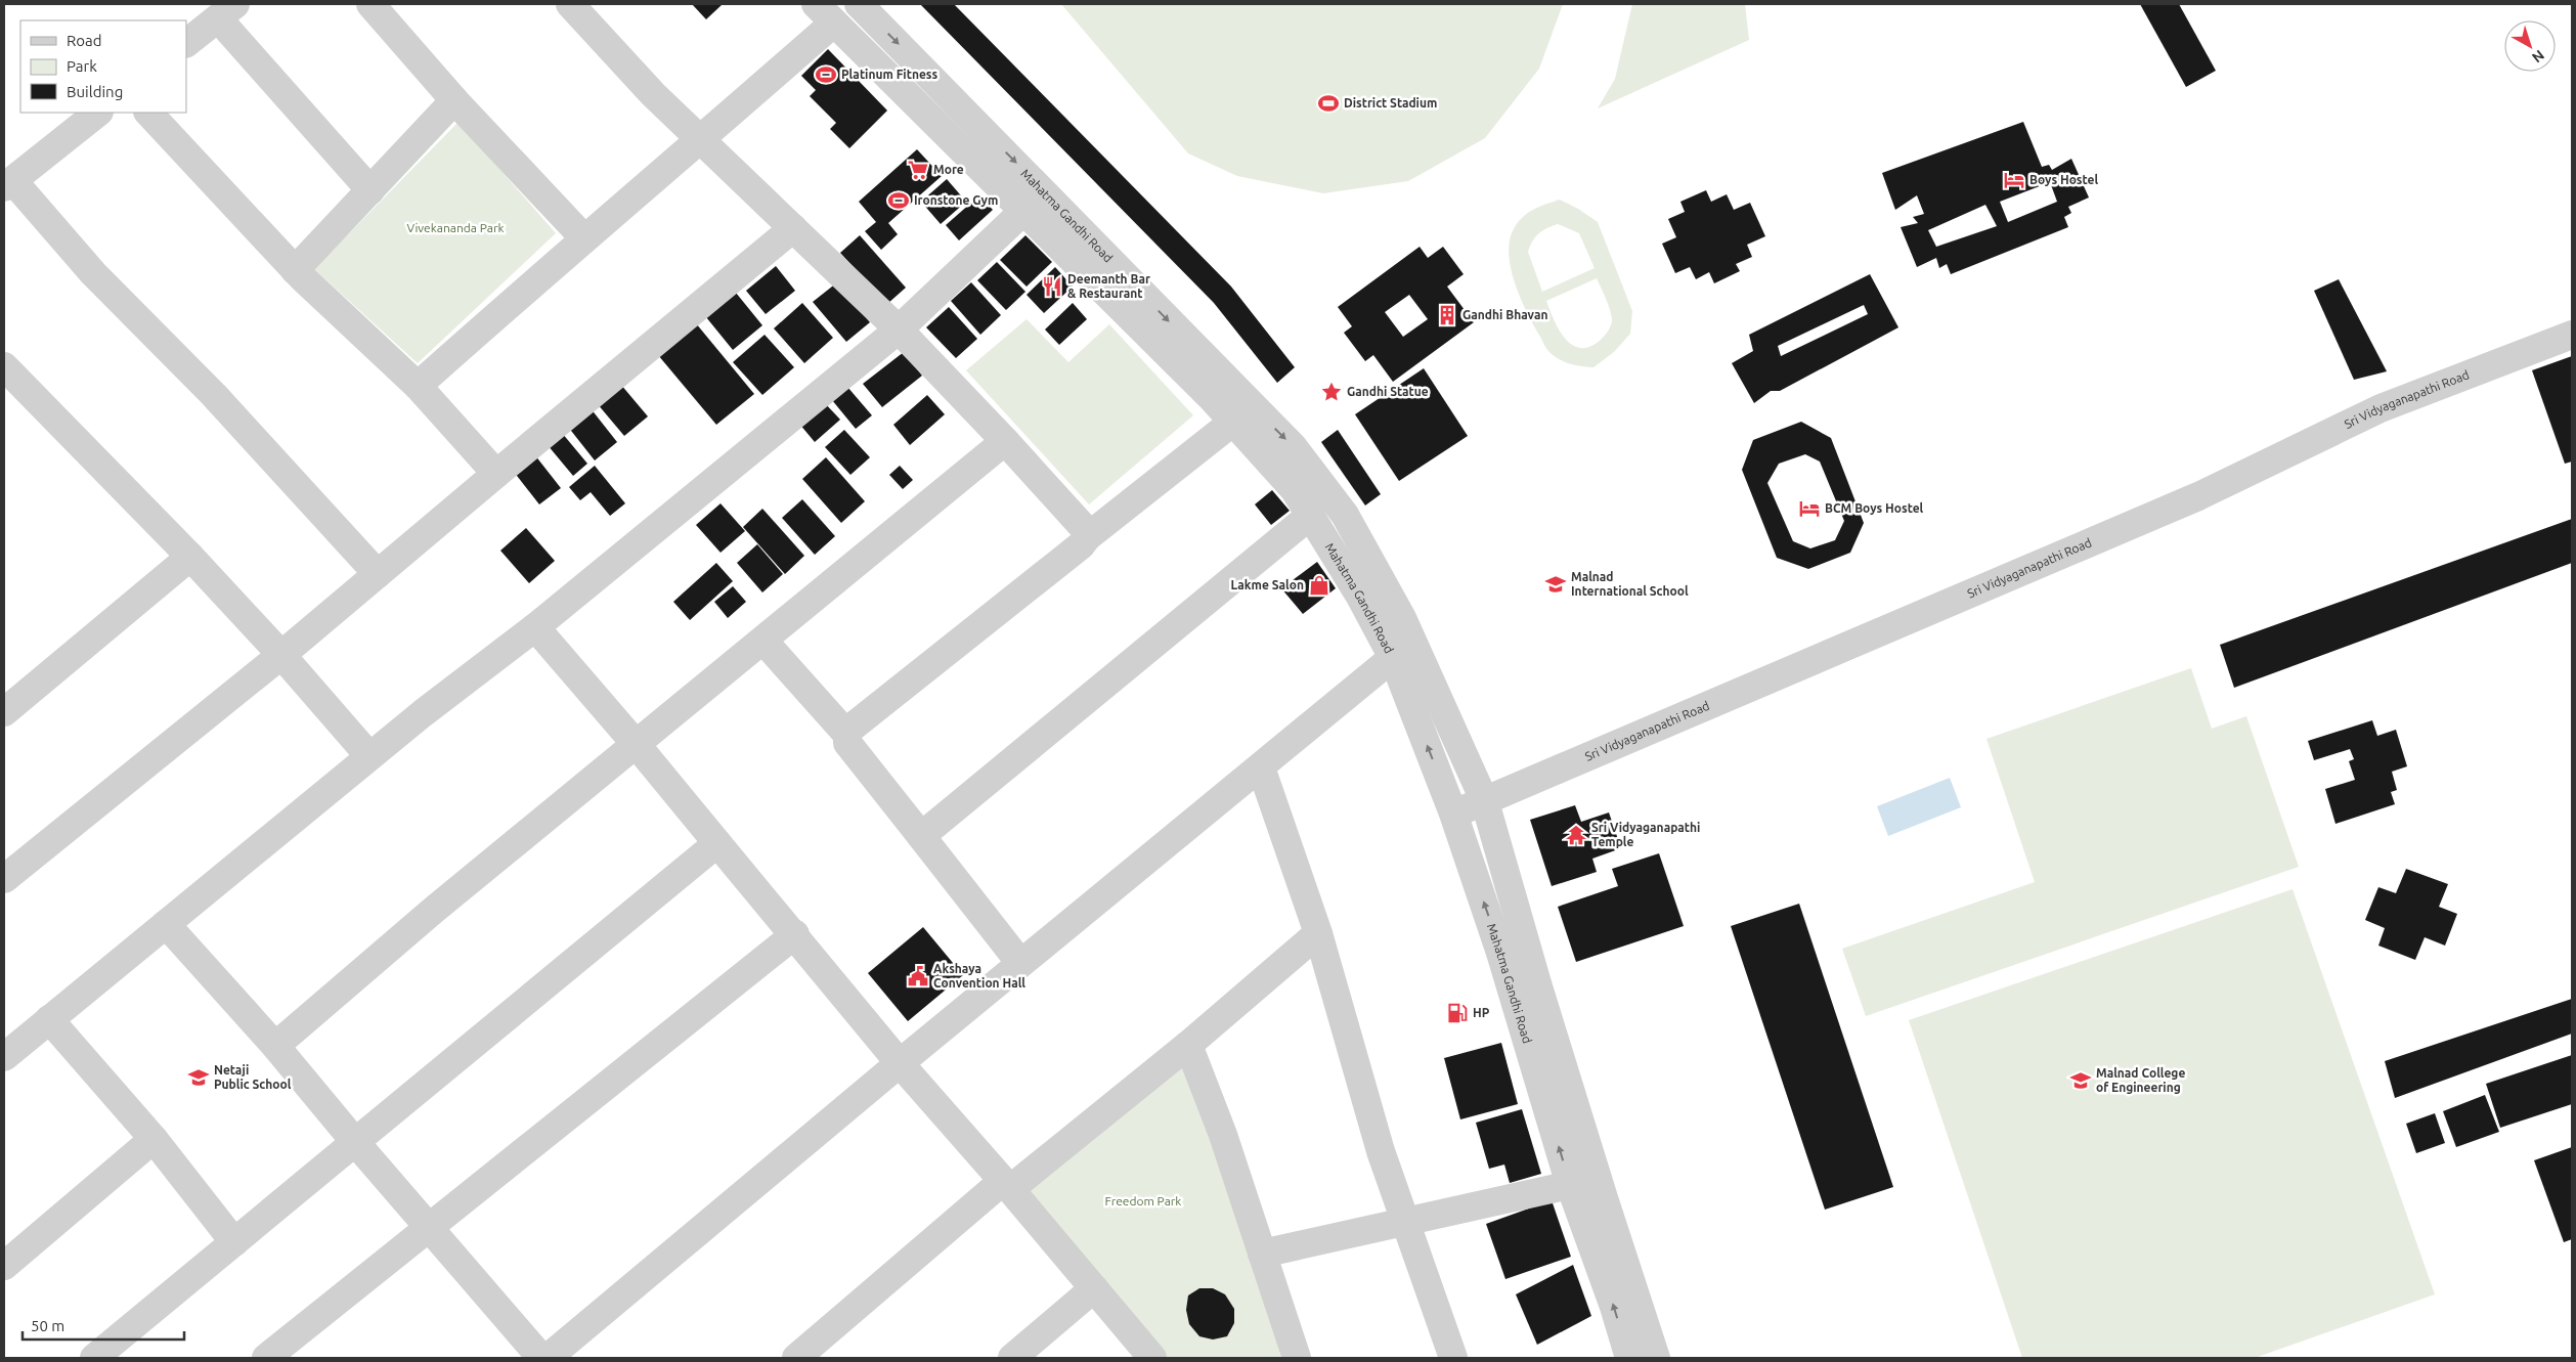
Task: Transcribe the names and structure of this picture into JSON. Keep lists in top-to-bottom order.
{
  "streets": {
    "street": ["Mahatma Gandhi Road", "Sri Vidyaganapathi Road"]
  },
  "crossings": [
    ["Mahatma Gandhi Road", "Sri Vidyaganapathi Road"]
  ],
  "parks": ["Vivekananda Park", "Freedom Park"],
  "places": {
    "sports": ["Platinum Fitness", "District Stadium", "Ironstone Gym"],
    "supermarket": ["More"],
    "hotel": ["Boys Hostel", "BCM Boys Hostel"],
    "restaurant": ["Deemanth Bar & Restaurant"],
    "building": ["Gandhi Bhavan"],
    "place": ["Gandhi Statue"],
    "school or university": ["Malnad International School", "Netaji Public School", "Malnad College of Engineering"],
    "shop": ["Lakme Salon"],
    "temple": ["Sri Vidyaganapathi Temple"],
    "public building": ["Akshaya Convention Hall"],
    "fuel station": ["HP"]
  },
  "legend": ["Road", "Park", "Building"],
  "scale_bar": "50 m",
  "north": "bottom right"
}
